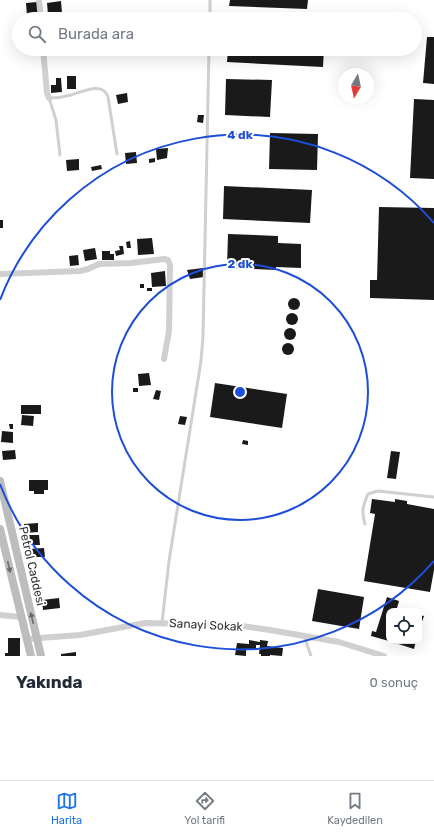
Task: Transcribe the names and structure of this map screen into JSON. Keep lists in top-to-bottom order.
{
  "streets": {
    "main road": ["Petrol Caddesi"],
    "street": ["Sanayi Sokak"]
  },
  "crossings": [
    ["Petrol Caddesi", "Sanayi Sokak"]
  ],
  "north": "bottom",
  "page": {
    "search": "Burada ara",
    "heading": ["Yakında", "0 sonuç"],
    "nav": ["Harita", "Yol tarifi", "Kaydedilen"]
  },
  "rings": ["4 dk", "2 dk"]
}
